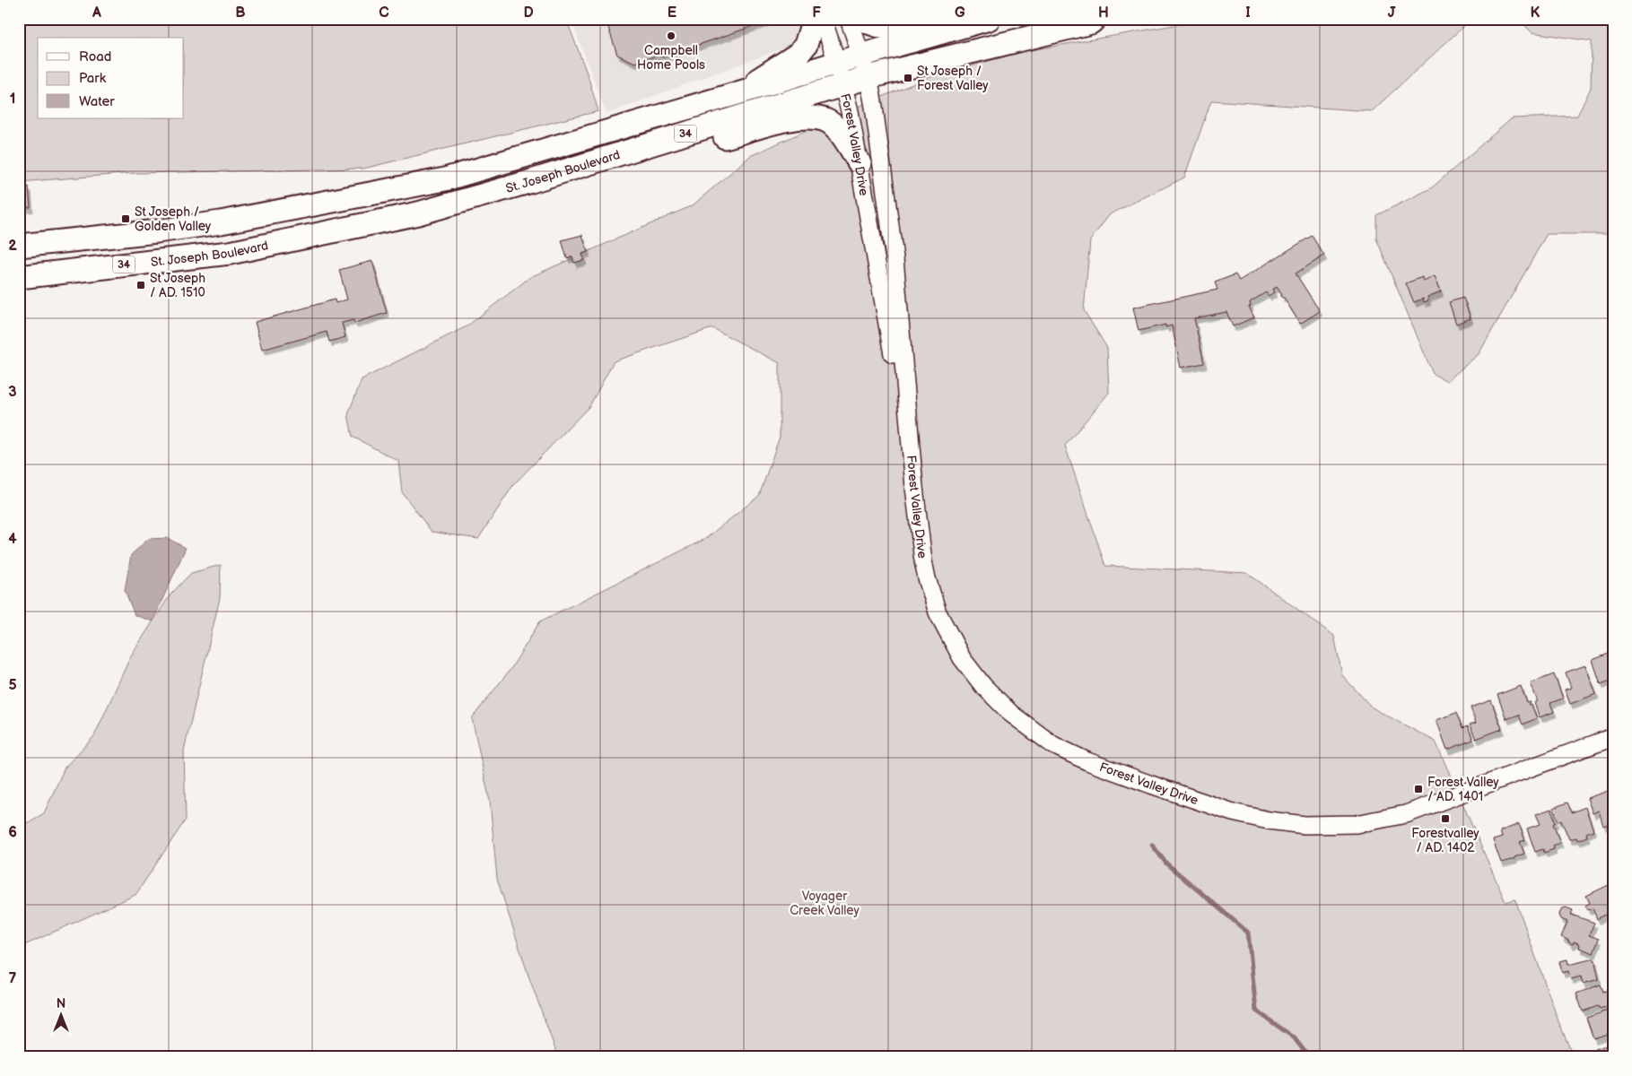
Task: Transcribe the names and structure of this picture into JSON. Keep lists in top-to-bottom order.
{
  "streets": {
    "main road": ["34", "St. Joseph Boulevard"],
    "street": ["Forest Valley Drive"]
  },
  "crossings": [
    ["Forest Valley Drive", "St. Joseph Boulevard"]
  ],
  "parks": ["Voyager Creek Valley"],
  "places": {
    "other": ["Campbell Home Pools"],
    "transit": [
      "St Joseph / Forest Valley",
      "St Joseph / Golden Valley",
      "St Joseph / AD. 1510",
      "Forest Valley / AD. 1401",
      "Forestvalley / AD. 1402"
    ]
  },
  "legend": ["Road", "Park", "Water"],
  "north": "top",
  "grid": {
    "columns": [
      "A",
      "B",
      "C",
      "D",
      "E",
      "F",
      "G",
      "H",
      "I",
      "J",
      "K"
    ],
    "rows": [
      "1",
      "2",
      "3",
      "4",
      "5",
      "6",
      "7"
    ]
  }
}
